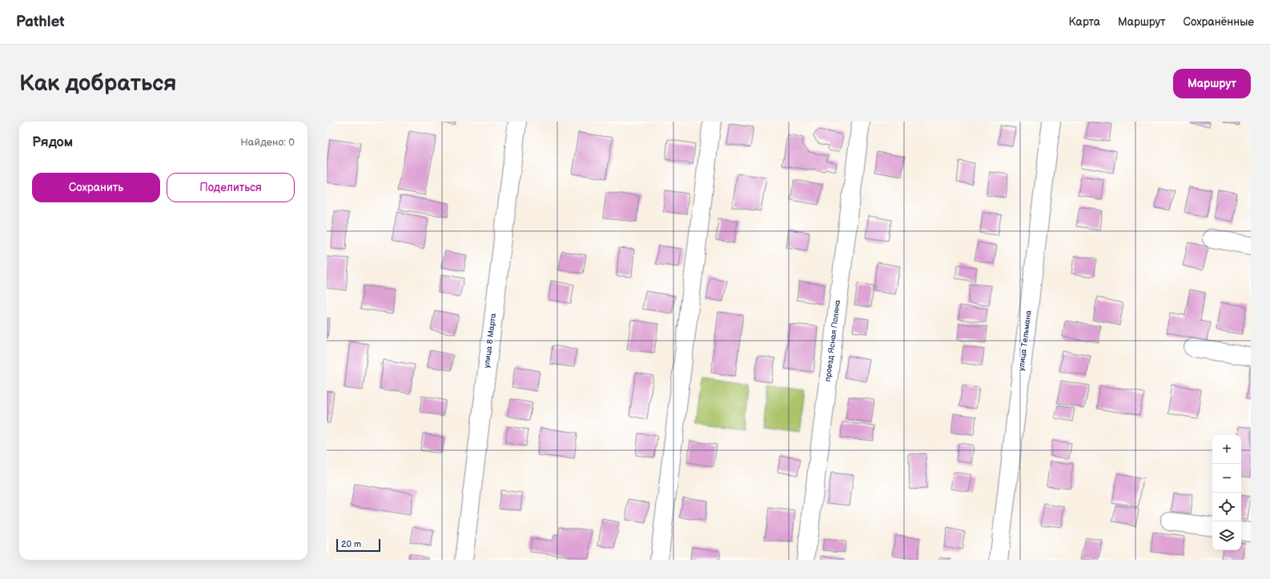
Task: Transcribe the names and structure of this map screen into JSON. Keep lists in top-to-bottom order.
{
  "streets": {
    "street": ["улица 8 Марта", "проезд Ясная Поляна", "улица Тельмана"]
  },
  "scale_bar": "20 m",
  "page": {
    "header": "Pathlet",
    "nav": ["Карта", "Маршрут", "Сохранённые"],
    "buttons": [
      "Маршрут",
      ["Сохранить", "Поделиться"]
    ],
    "title": "Как добраться",
    "heading": ["Рядом", "Найдено: 0"],
    "map_buttons": ["+", "−"],
    "scale": "20 m"
  }
}
